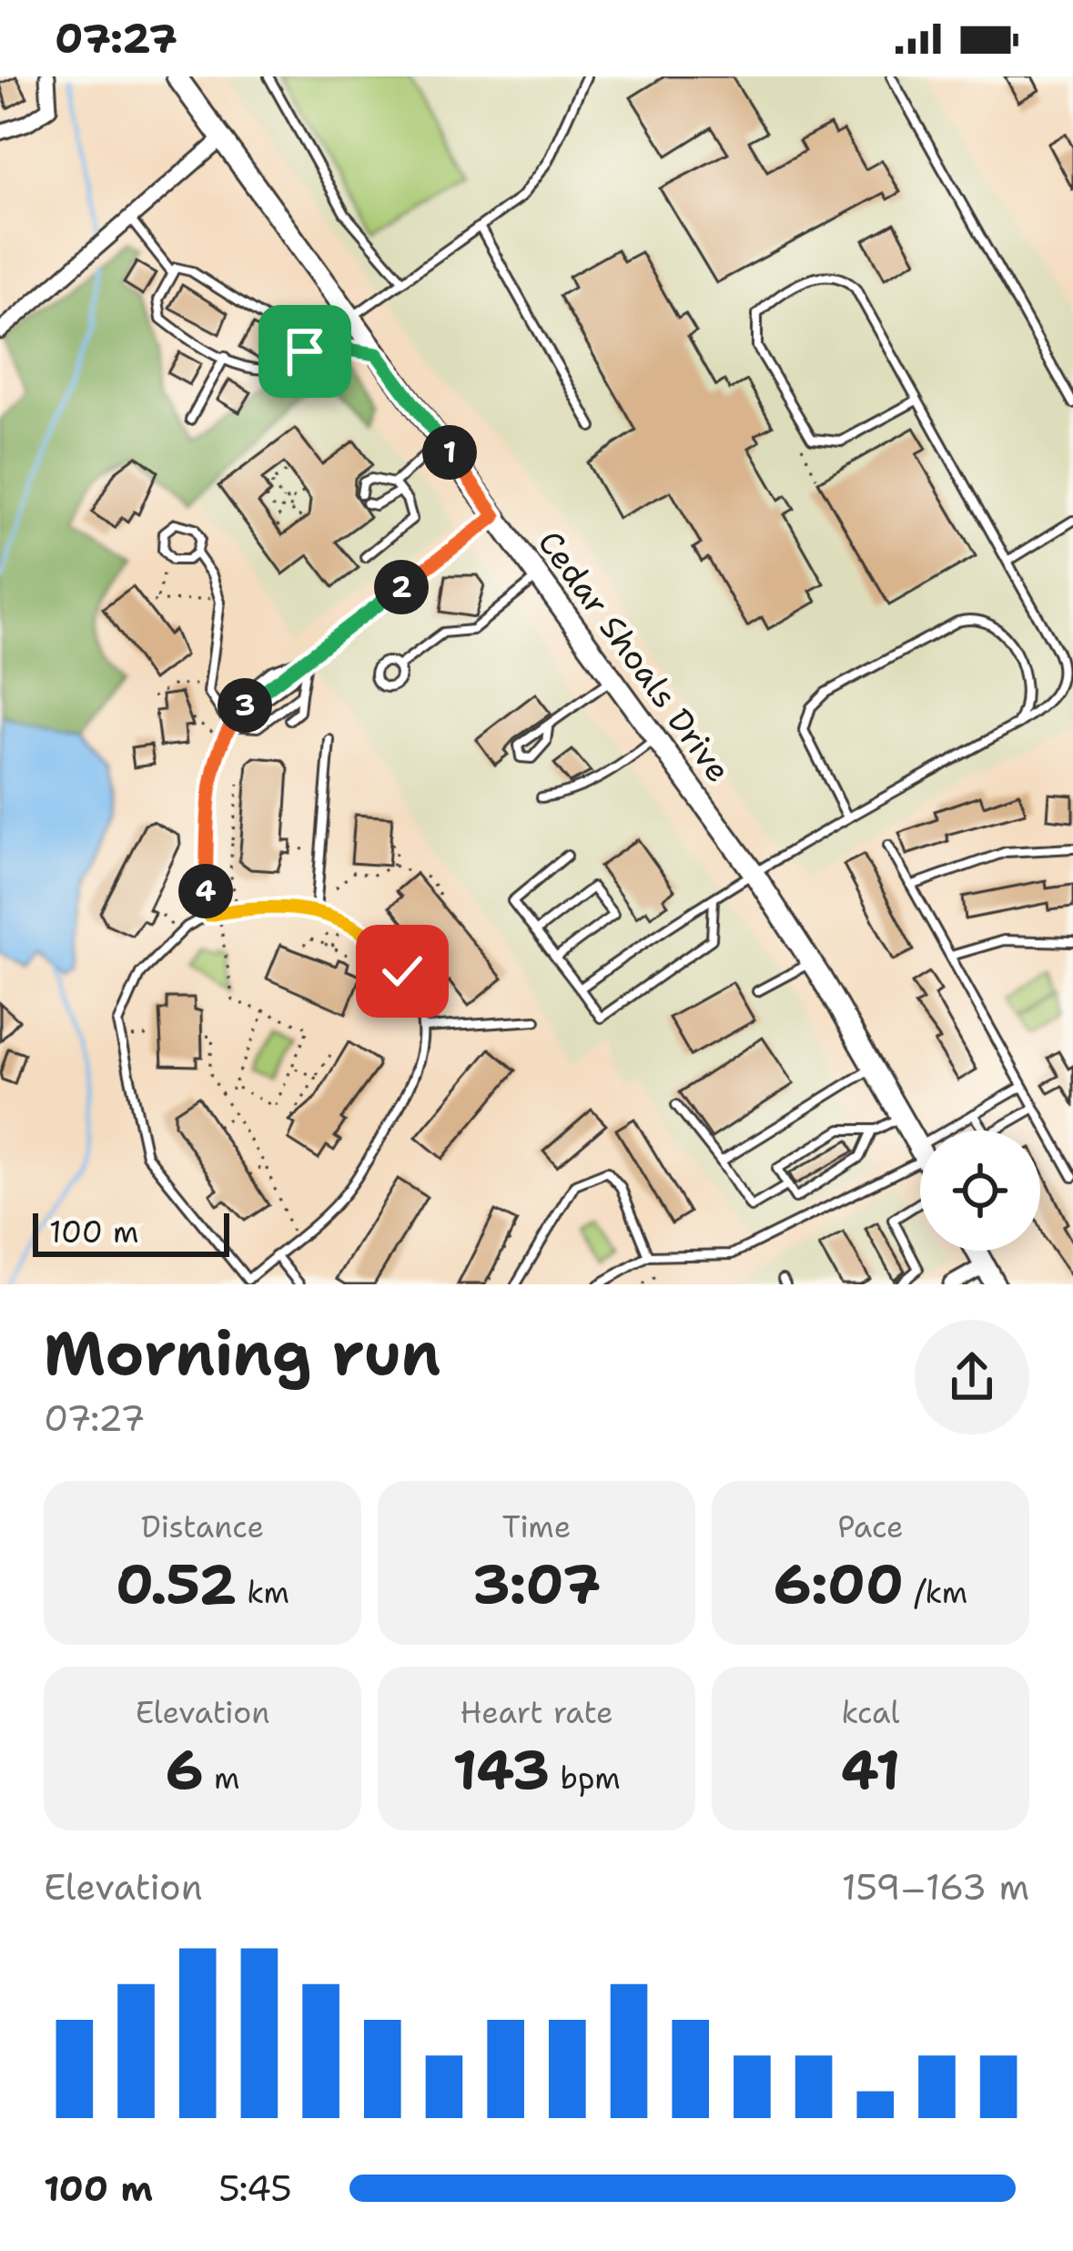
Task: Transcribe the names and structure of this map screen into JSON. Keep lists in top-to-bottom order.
{
  "streets": {
    "street": ["Cedar Shoals Drive"]
  },
  "scale_bar": "100 m",
  "page": {
    "status": "07:27",
    "pins": [
      "1",
      "2",
      "3",
      "4"
    ],
    "scale": "100 m",
    "heading": ["Morning run", "07:27"],
    "stats": [
      ["Distance", "0.52 km"],
      ["Time", "3:07"],
      ["Pace", "6:00 /km"],
      ["Elevation", "6 m"],
      ["Heart rate", "143 bpm"],
      ["kcal", "41"]
    ],
    "chart": ["Elevation", "159–163 m"],
    "list": [
      {
        "name": "100 m",
        "note": "5:45"
      }
    ]
  }
}
